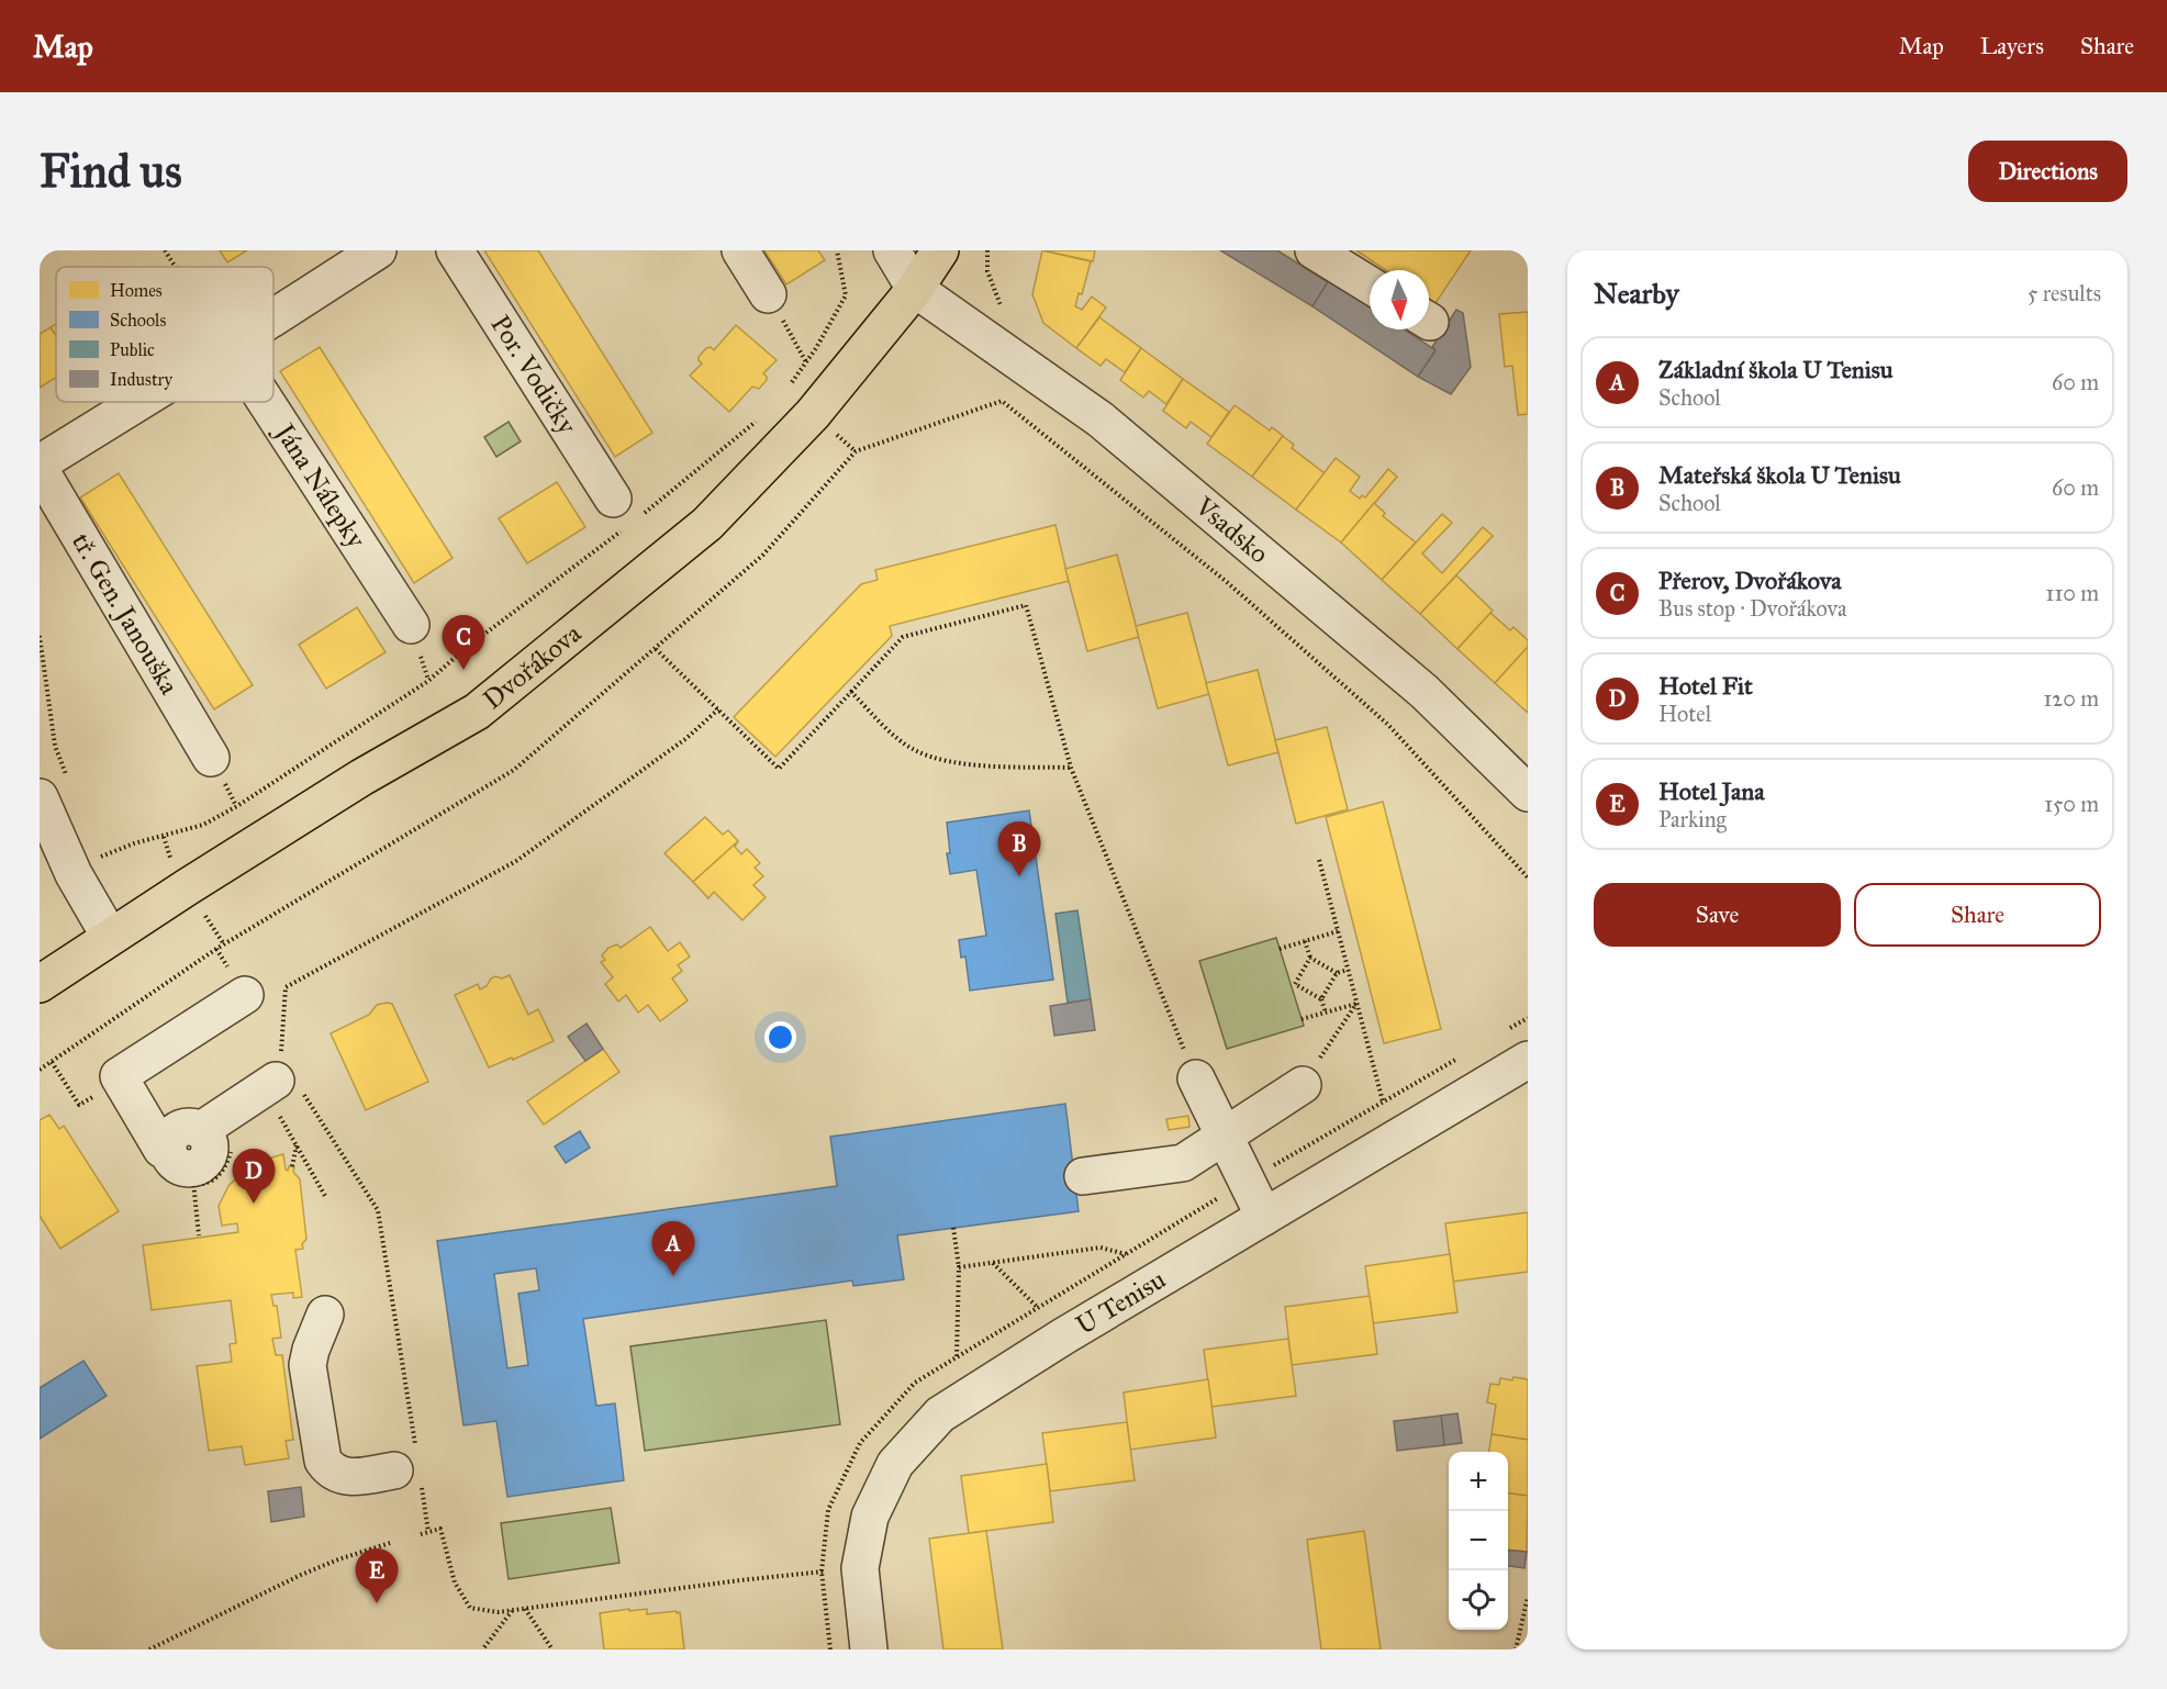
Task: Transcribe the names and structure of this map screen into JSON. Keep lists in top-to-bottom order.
{
  "streets": {
    "main road": ["Dvořákova"],
    "street": [
      "Por. Vodičky",
      "Jána Nálepky",
      "Vsadsko",
      "tř. Gen. Janouška",
      "U Tenisu"
    ]
  },
  "crossings": [
    ["Vsadsko", "Dvořákova"]
  ],
  "legend": [
    "Homes",
    "Schools",
    "Public",
    "Industry"
  ],
  "north": "bottom",
  "page": {
    "header": "Map",
    "nav": ["Map", "Layers", "Share"],
    "buttons": [
      "Directions",
      ["Save", "Share"]
    ],
    "title": "Find us",
    "heading": ["Nearby", "5 results"],
    "list": [
      {
        "mark": "A",
        "name": "Základní škola U Tenisu",
        "note": "School",
        "value": "60 m"
      },
      {
        "mark": "B",
        "name": "Mateřská škola U Tenisu",
        "note": "School",
        "value": "60 m"
      },
      {
        "mark": "C",
        "name": "Přerov, Dvořákova",
        "note": "Bus stop · Dvořákova",
        "value": "110 m"
      },
      {
        "mark": "D",
        "name": "Hotel Fit",
        "note": "Hotel",
        "value": "120 m"
      },
      {
        "mark": "E",
        "name": "Hotel Jana",
        "note": "Parking",
        "value": "150 m"
      }
    ],
    "pins": [
      "C",
      "B",
      "D",
      "A",
      "E"
    ],
    "map_buttons": ["+", "−"]
  }
}
